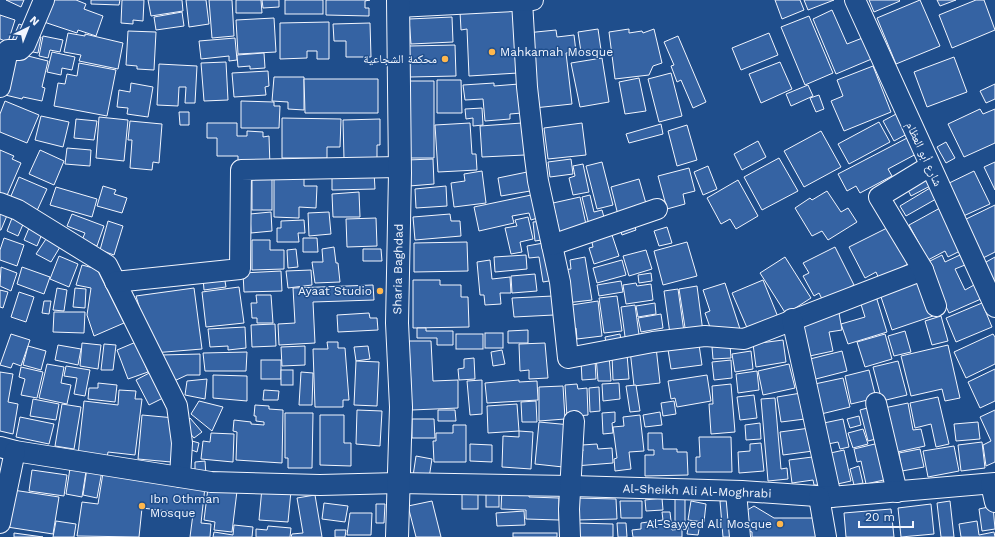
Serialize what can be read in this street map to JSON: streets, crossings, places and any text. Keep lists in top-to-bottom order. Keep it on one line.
{"streets":{"main road":["Sharia Baghdad"],"street":["شارع أبو العظام","Al-Sheikh Ali Al-Moghrabi"]},"crossings":[["Sharia Baghdad","Al-Sheikh Ali Al-Moghrabi"]],"places":["Mahkamah Mosque","محكمة الشجاعية","Ayaat Studio","Ibn Othman Mosque","Al-Sayyed Ali Mosque"],"scale_bar":"20 m","north":"top right"}
